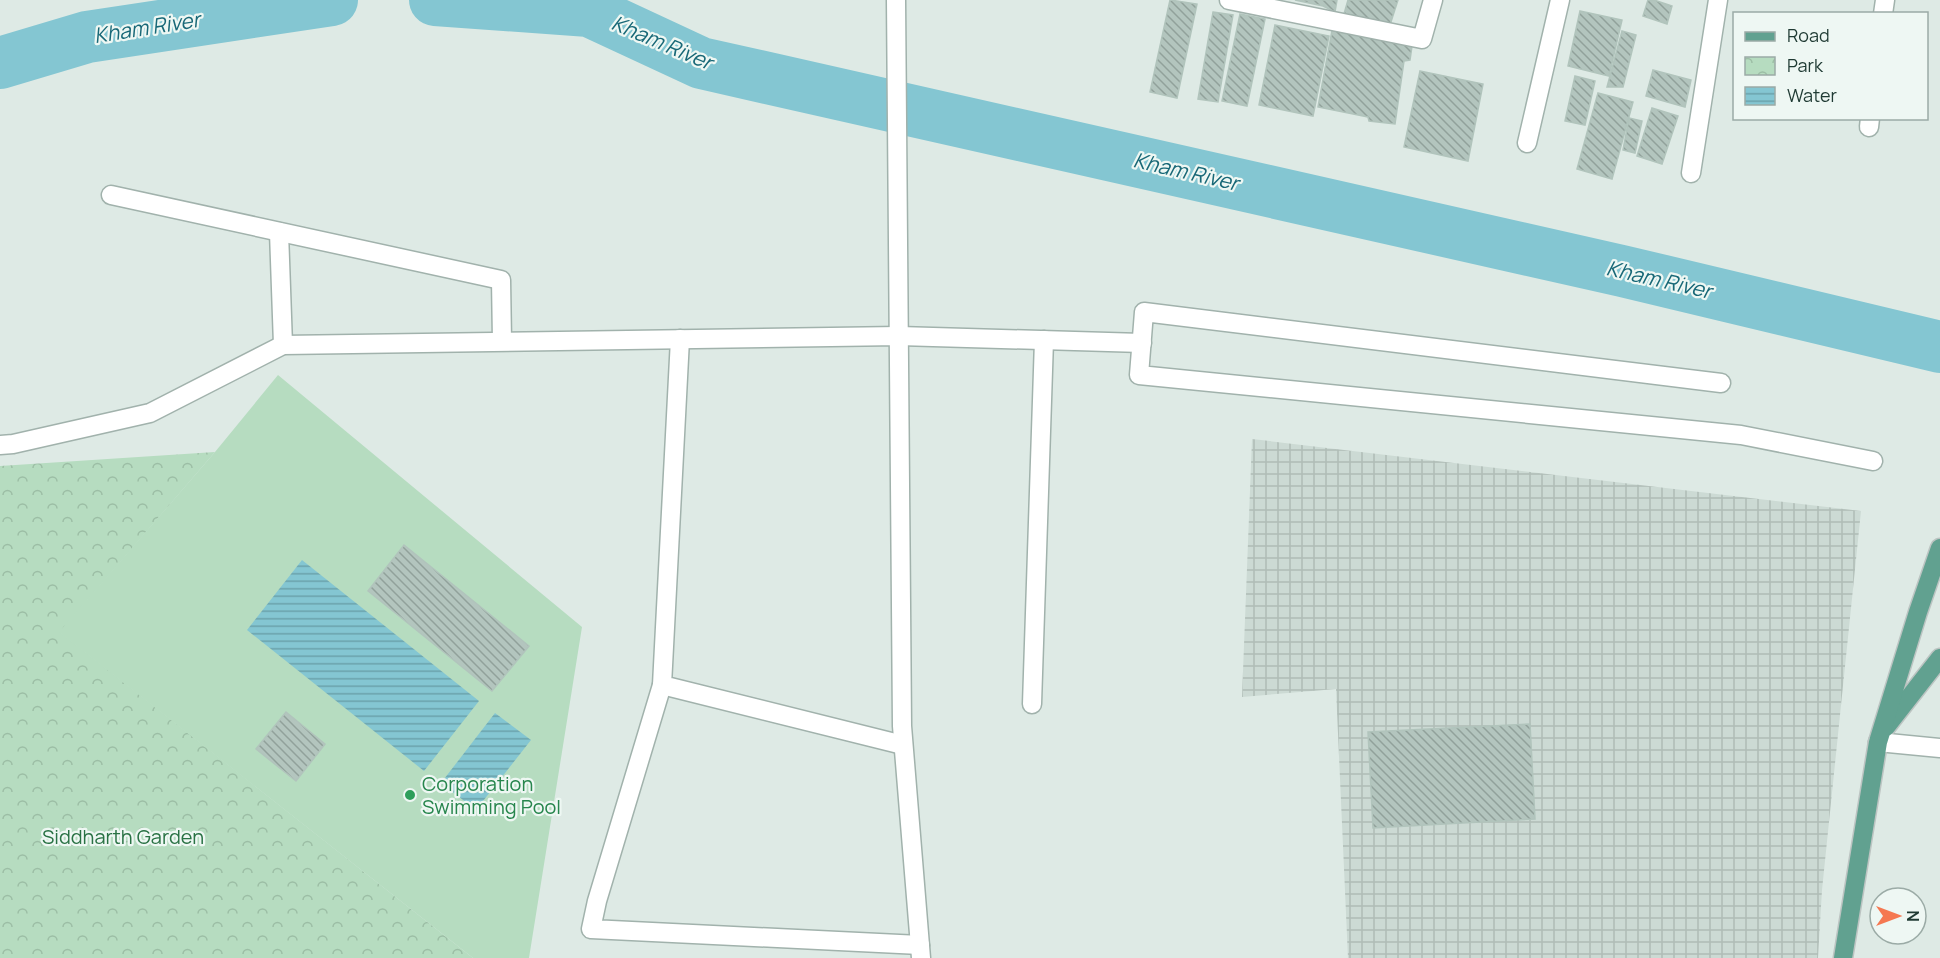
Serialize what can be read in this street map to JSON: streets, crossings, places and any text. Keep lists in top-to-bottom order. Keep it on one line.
{"water":["Kham River"],"parks":["Siddharth Garden"],"places":["Corporation Swimming Pool"],"legend":["Road","Park","Water"],"north":"right"}
